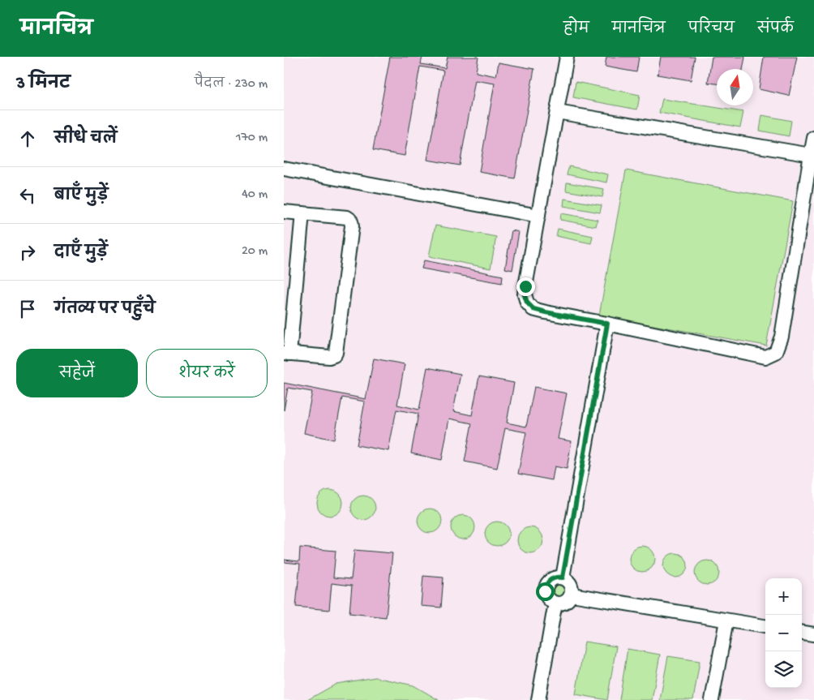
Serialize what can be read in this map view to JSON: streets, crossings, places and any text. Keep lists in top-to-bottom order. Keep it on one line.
{"north":"top","page":{"header":"मानचित्र","nav":["होम","मानचित्र","परिचय","संपर्क"],"heading":["3 मिनट","पैदल · 230 m"],"list":[["सीधे चलें","170 m"],["बाएँ मुड़ें","40 m"],["दाएँ मुड़ें","20 m"],"गंतव्य पर पहुँचे"],"buttons":["सहेजें","शेयर करें"],"map_buttons":["+","−"]}}
